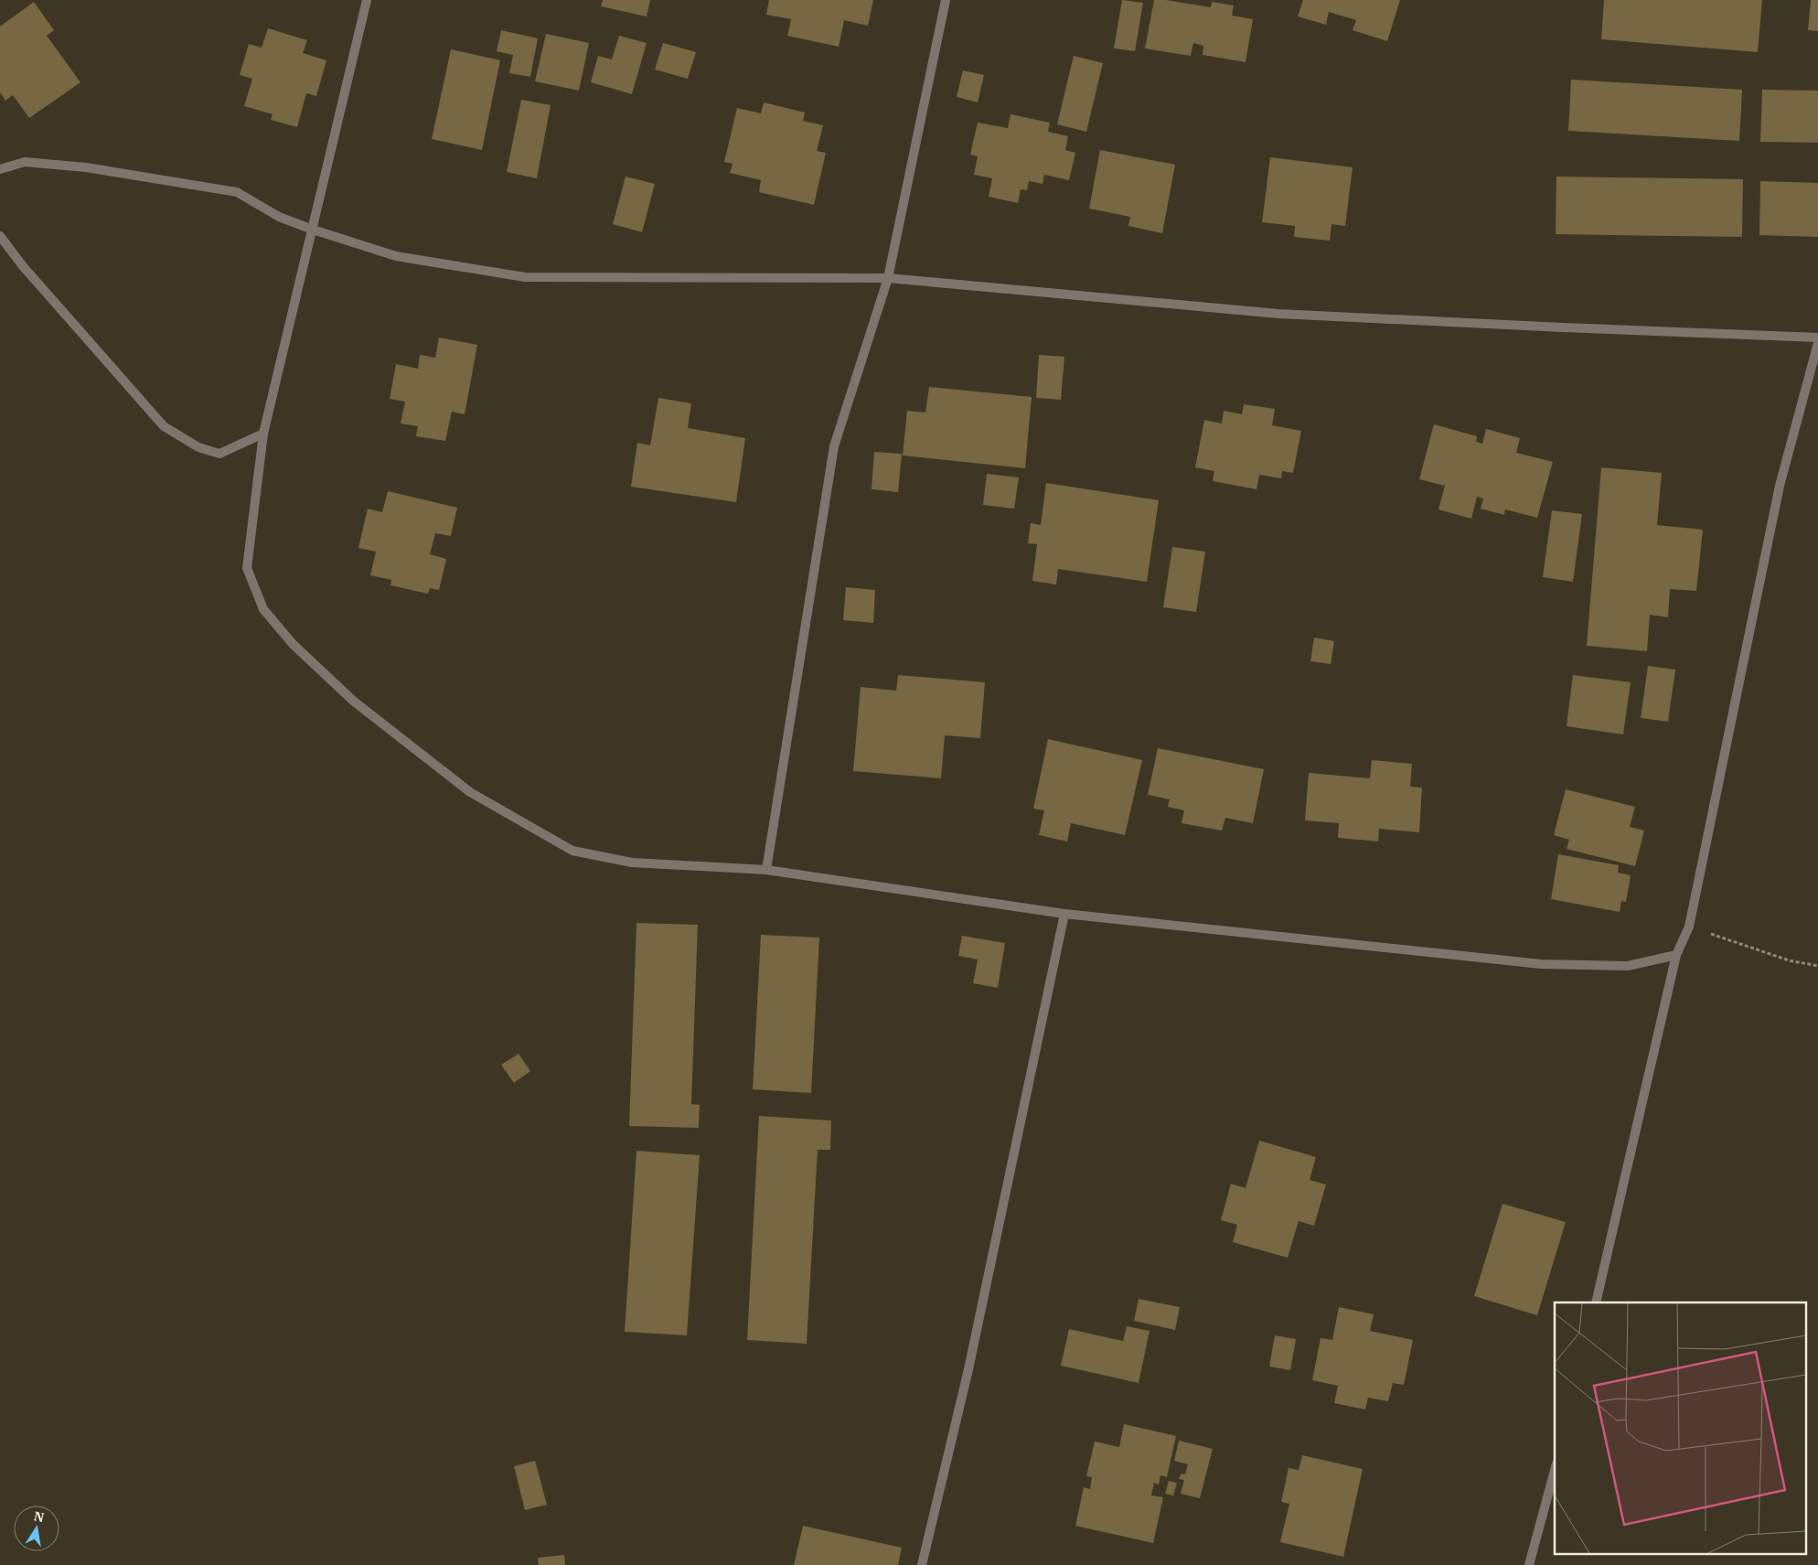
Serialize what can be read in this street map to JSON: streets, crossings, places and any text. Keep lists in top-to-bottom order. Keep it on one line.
{"north":"top"}
